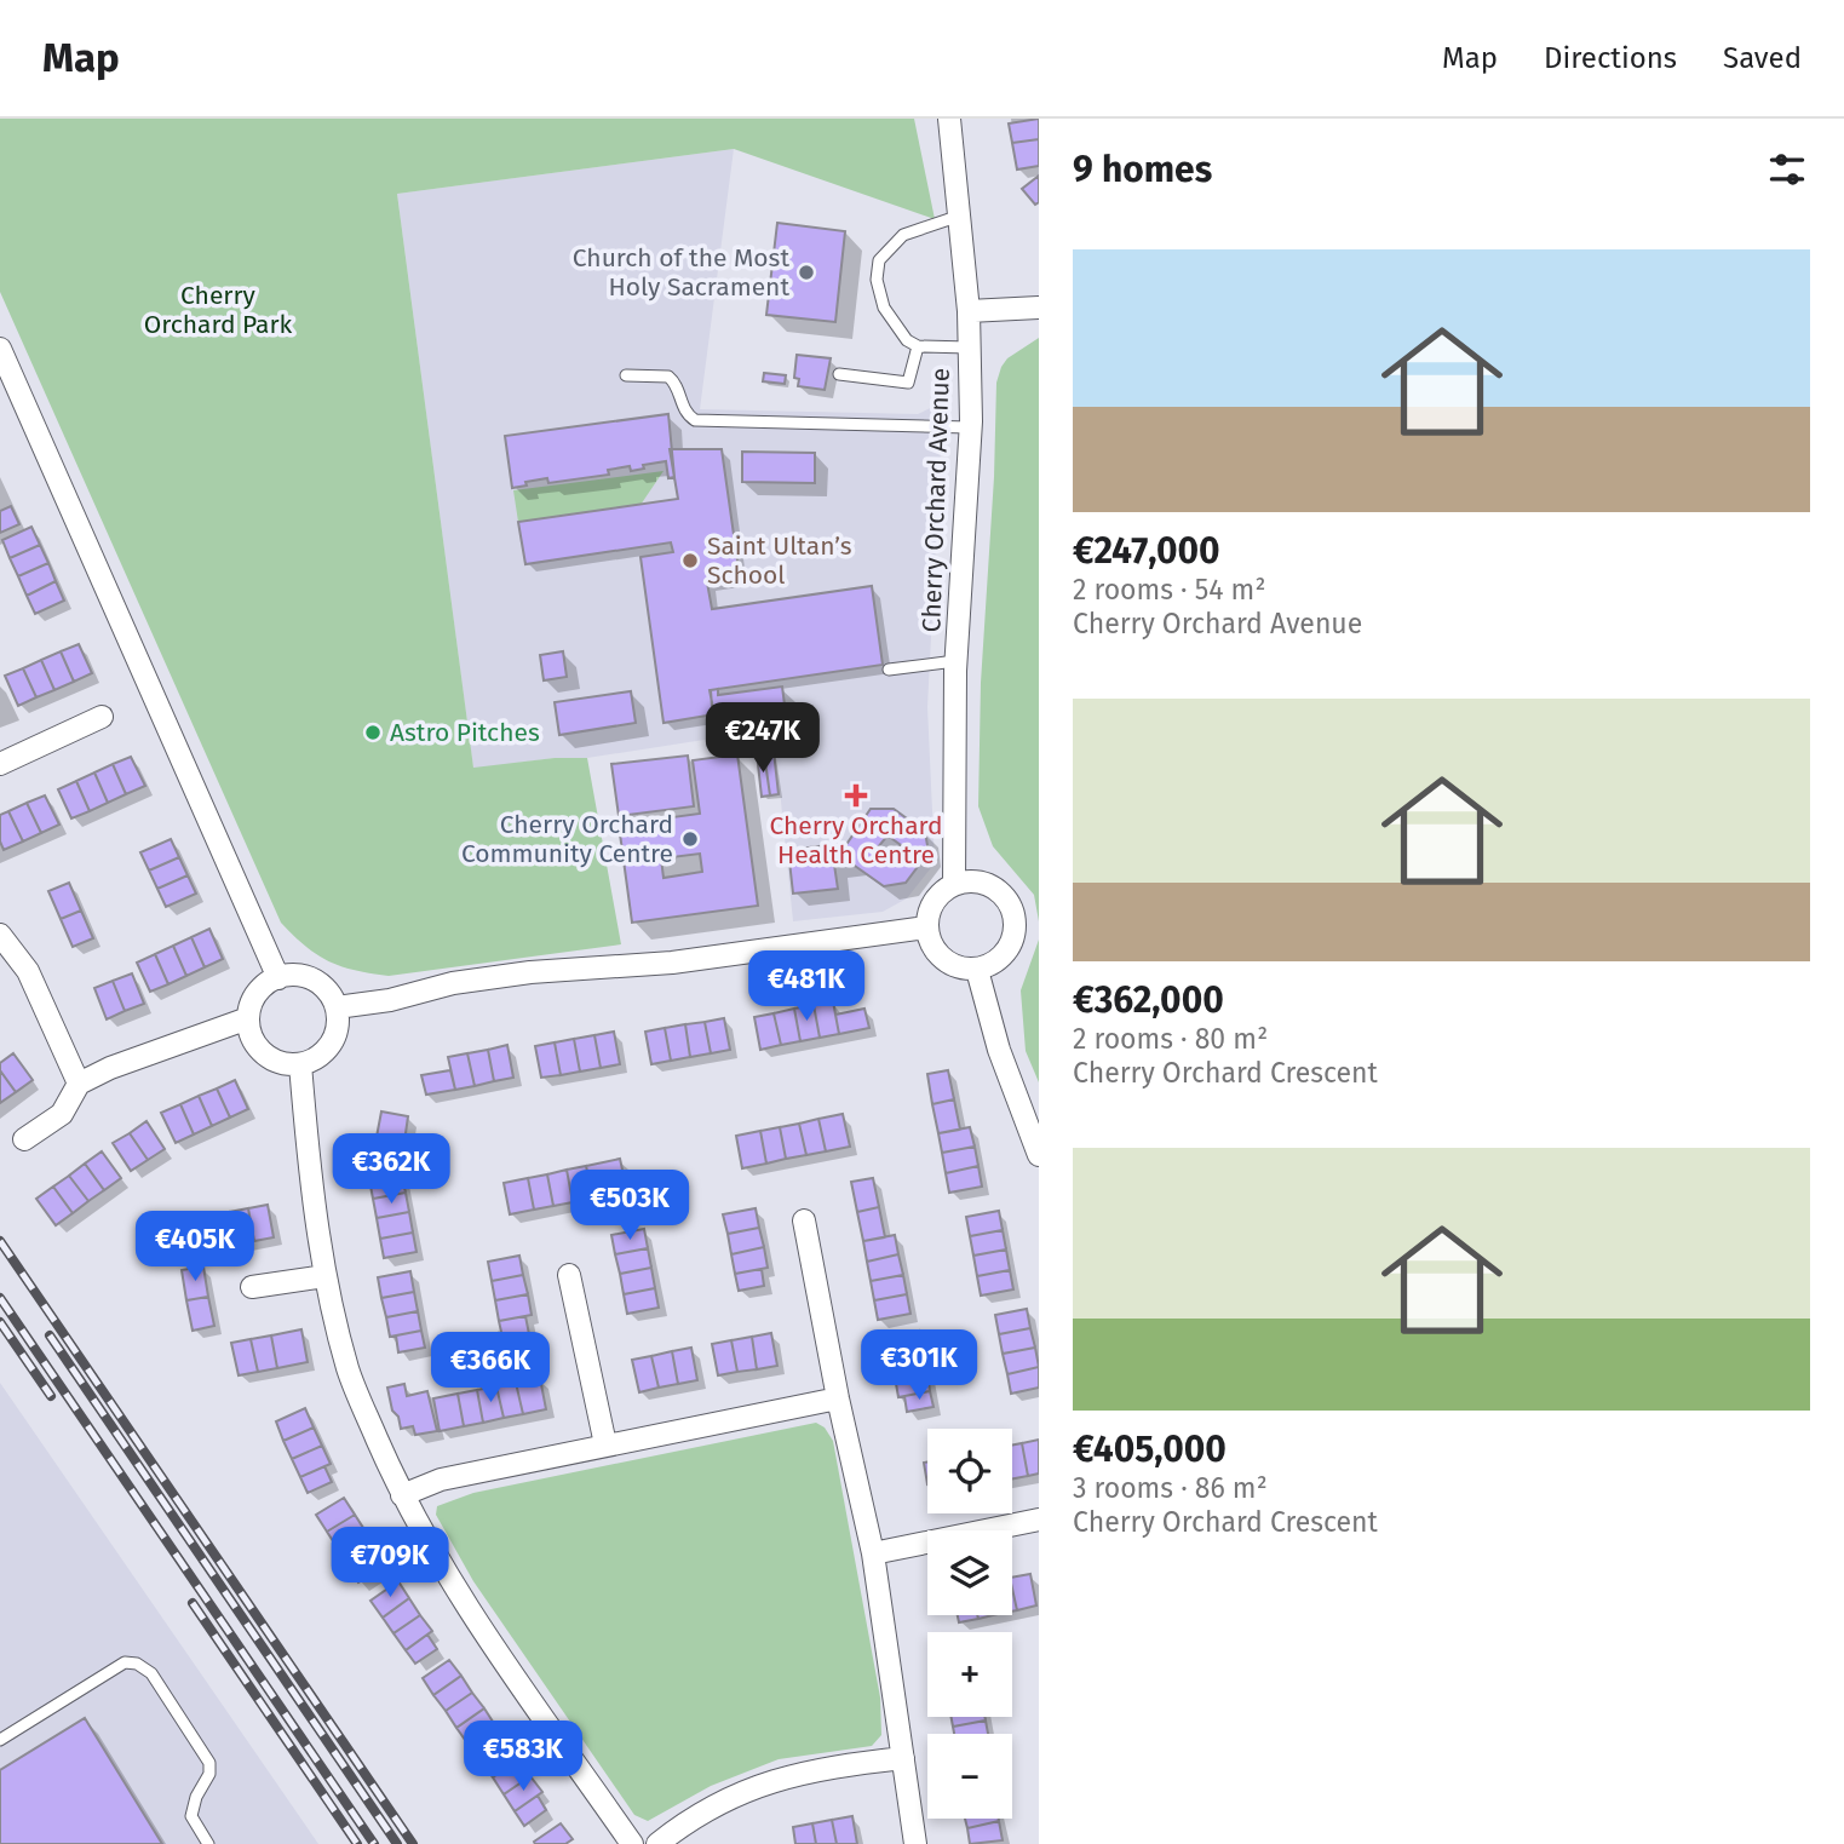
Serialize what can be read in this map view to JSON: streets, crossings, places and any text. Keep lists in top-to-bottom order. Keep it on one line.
{"streets":{"street":["Cherry Orchard Avenue"]},"parks":["Cherry Orchard Park"],"places":{"other":["Church of the Most Holy Sacrament","Saint Ultan’s School","Astro Pitches","Cherry Orchard Community Centre"],"health":["Cherry Orchard Health Centre"]},"page":{"header":"Map","nav":["Map","Directions","Saved"],"heading":"9 homes","list":[{"name":"€247,000","note":"2 rooms · 54 m² · Cherry Orchard Avenue"},{"name":"€362,000","note":"2 rooms · 80 m² · Cherry Orchard Crescent"},{"name":"€405,000","note":"3 rooms · 86 m² · Cherry Orchard Crescent"}],"price":["€247K","€481K","€362K","€503K","€405K","€301K","€366K","€709K","€583K"],"map_buttons":["+","−"]}}
